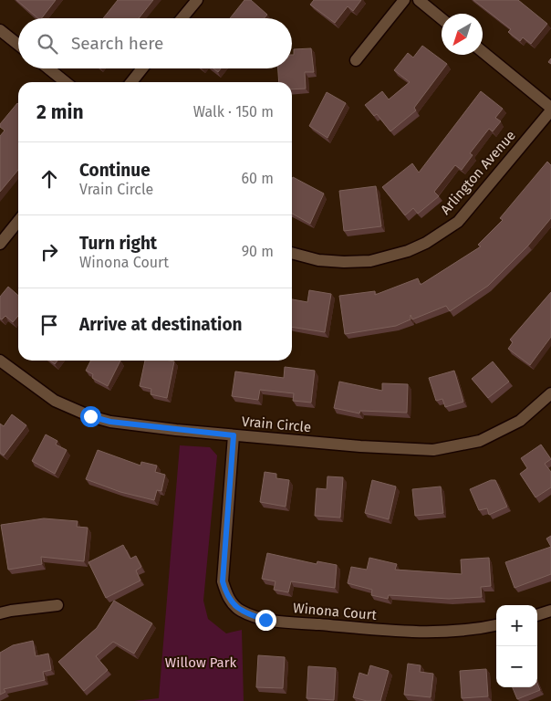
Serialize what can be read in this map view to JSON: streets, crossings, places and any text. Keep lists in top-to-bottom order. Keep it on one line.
{"streets":{"street":["Arlington Avenue","Vrain Circle","Winona Court"]},"parks":["Willow Park"],"north":"bottom left","page":{"search":"Search here","heading":["2 min","Walk · 150 m"],"list":[["Continue","Vrain Circle","60 m"],["Turn right","Winona Court","90 m"],"Arrive at destination"],"map_buttons":["+","−"]}}
